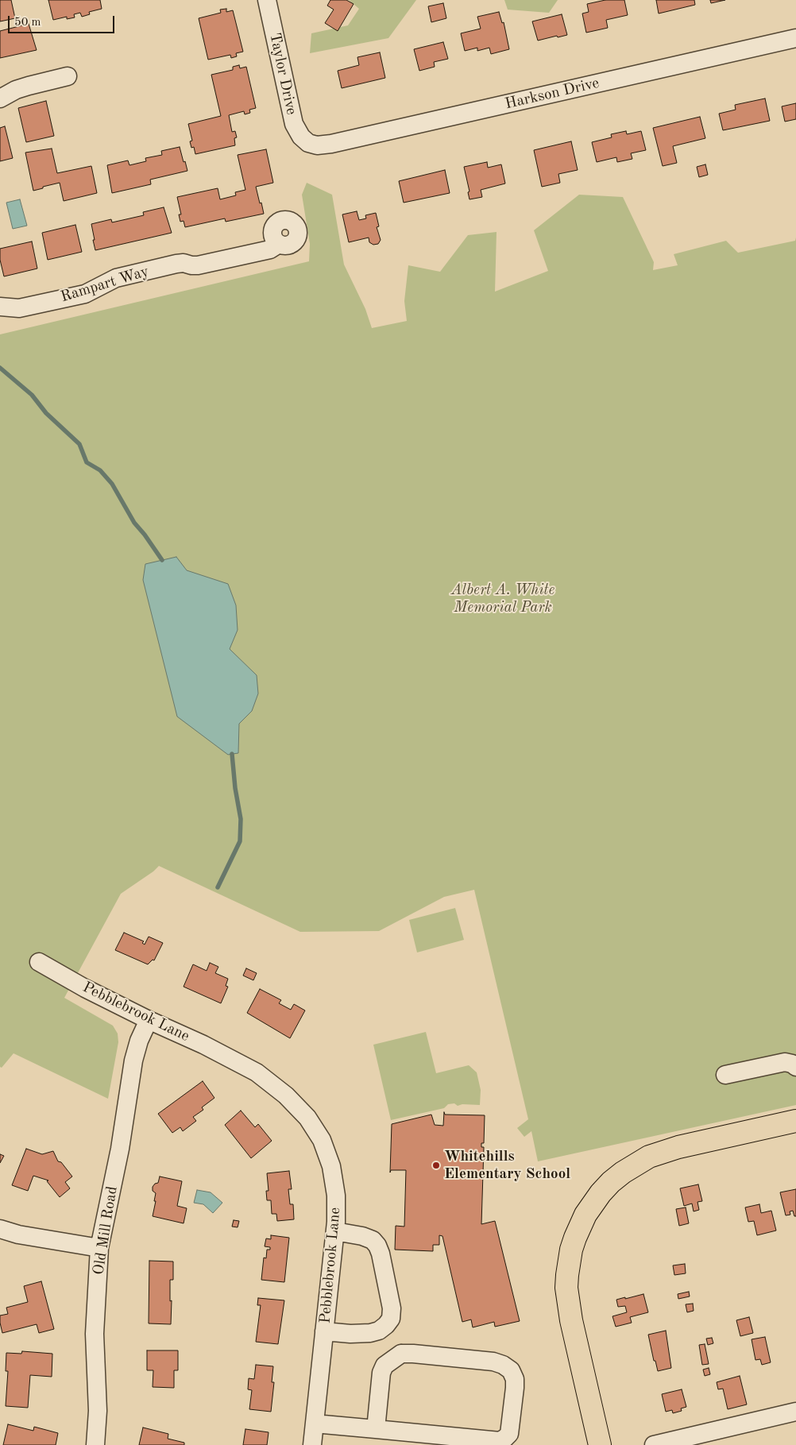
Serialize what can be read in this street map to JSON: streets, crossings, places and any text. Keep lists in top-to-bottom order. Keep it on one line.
{"streets":{"street":["Taylor Drive","Harkson Drive","Rampart Way","Pebblebrook Lane","Old Mill Road"]},"crossings":[["Taylor Drive","Harkson Drive"],["Pebblebrook Lane","Old Mill Road"]],"parks":["Albert A. White Memorial Park"],"places":["Whitehills Elementary School"],"scale_bar":"50 m"}
